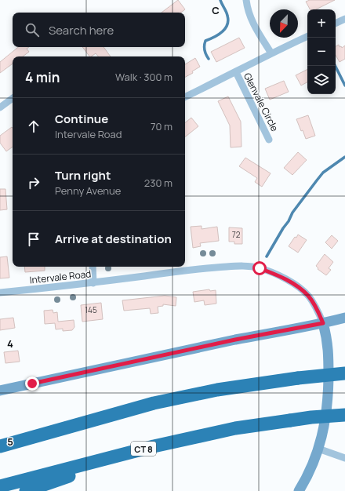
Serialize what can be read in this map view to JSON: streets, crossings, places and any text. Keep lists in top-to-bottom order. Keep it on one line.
{"streets":{"highway":["CT 8"],"street":["Glenvale Circle","Intervale Road"]},"house_numbers":["72","145"],"north":"bottom left","page":{"map_buttons":["+","−"],"search":"Search here","heading":["4 min","Walk · 300 m"],"list":[["Continue","Intervale Road","70 m"],["Turn right","Penny Avenue","230 m"],"Arrive at destination"]},"grid":{"columns":["C"],"rows":["4","5"]}}
